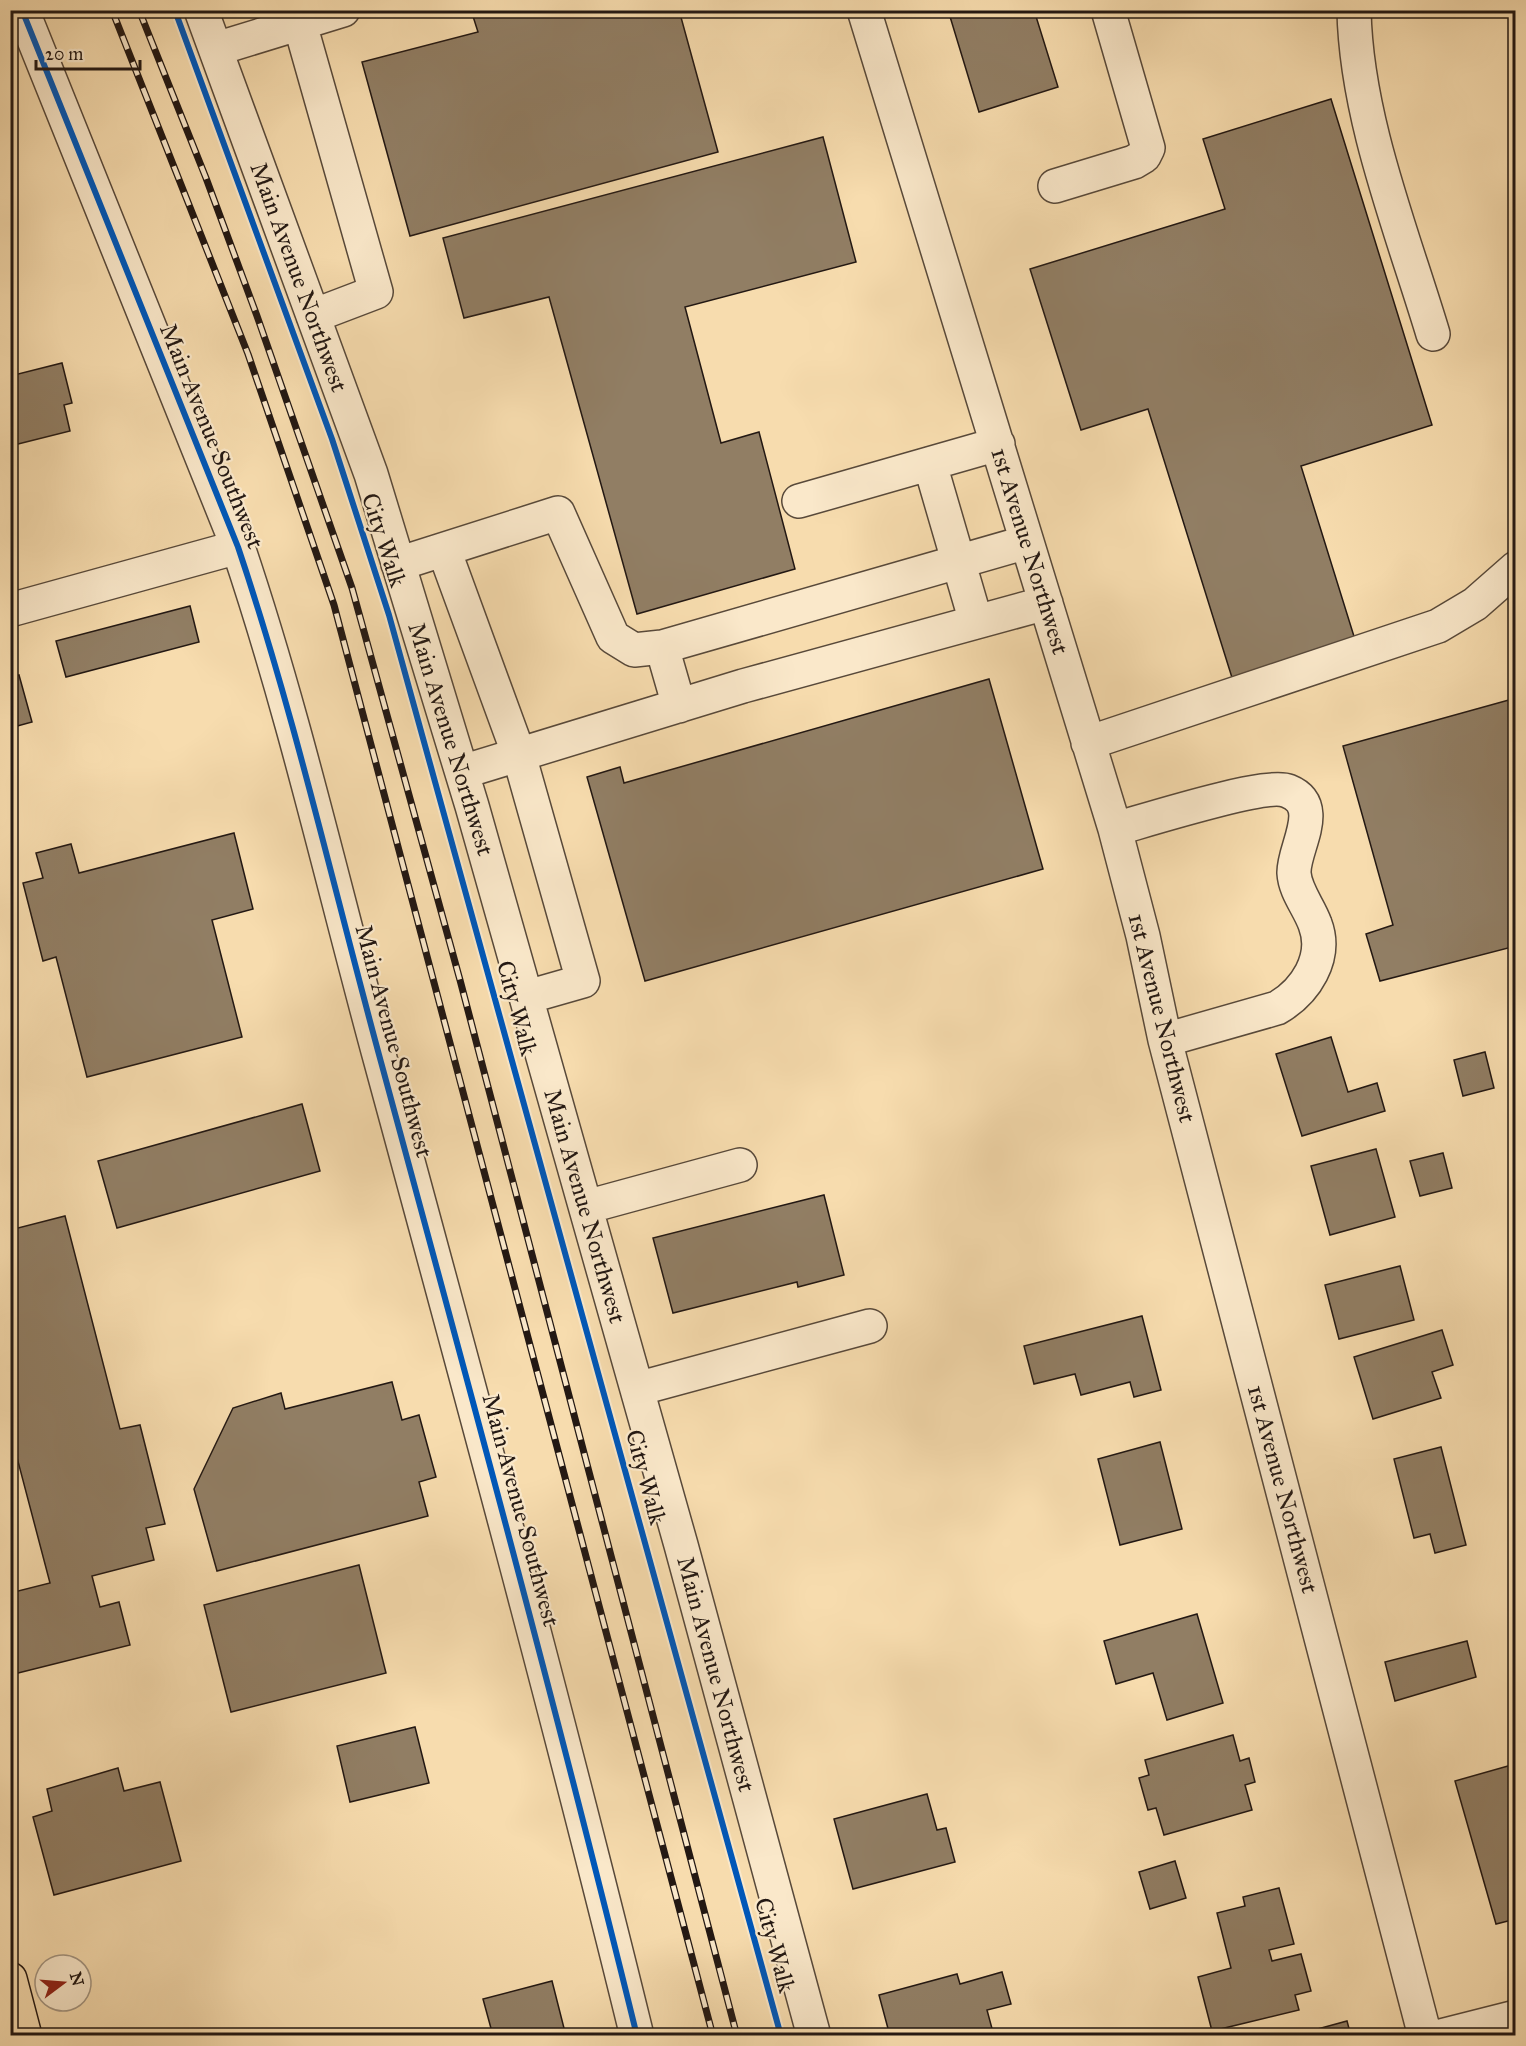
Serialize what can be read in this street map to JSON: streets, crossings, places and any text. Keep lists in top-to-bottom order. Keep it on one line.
{"streets":{"street":["Main Avenue Northwest","Main Avenue Southwest","1st Avenue Northwest"],"cycle path":["City Walk"]},"scale_bar":"20 m","north":"right"}
